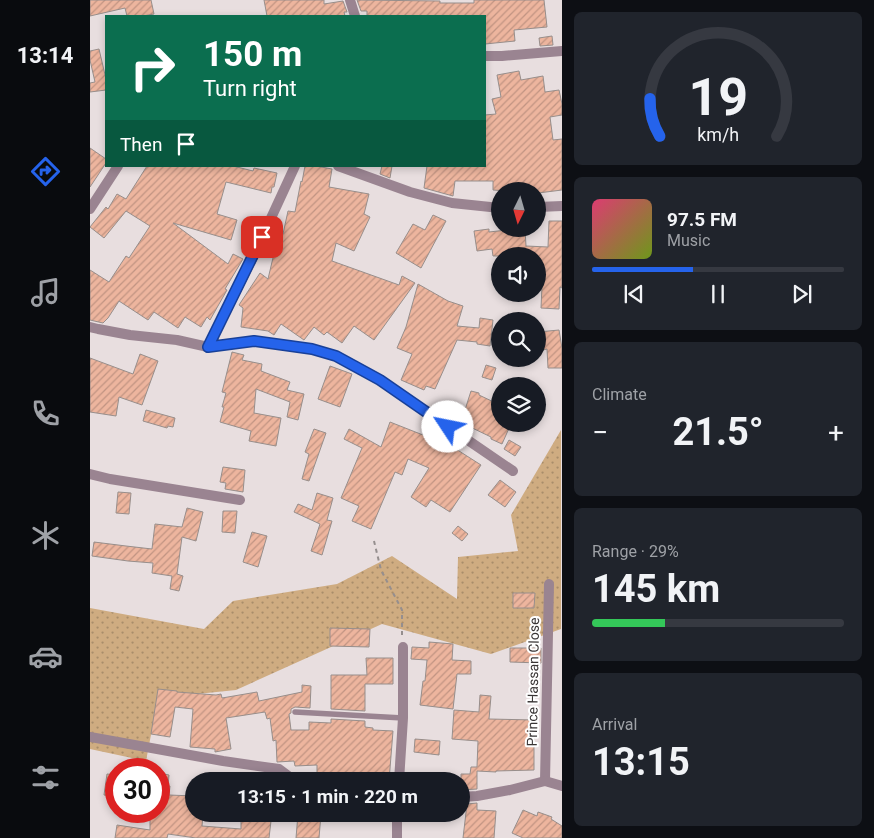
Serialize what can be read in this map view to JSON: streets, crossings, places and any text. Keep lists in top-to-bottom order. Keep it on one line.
{"streets":{"street":["Prince Hassan Close"]},"north":"bottom","page":{"tabs":"13:14","turn":["150 m","Turn right"],"then":"Then","song":["97.5 FM","Music"],"tile":["Climate",["Range · 29%","145 km"],["Arrival","13:15"]],"heat":["−","21.5°","+"],"limit":"30","trip":"13:15 · 1 min · 220 m","gauge":["19","km/h"]}}
